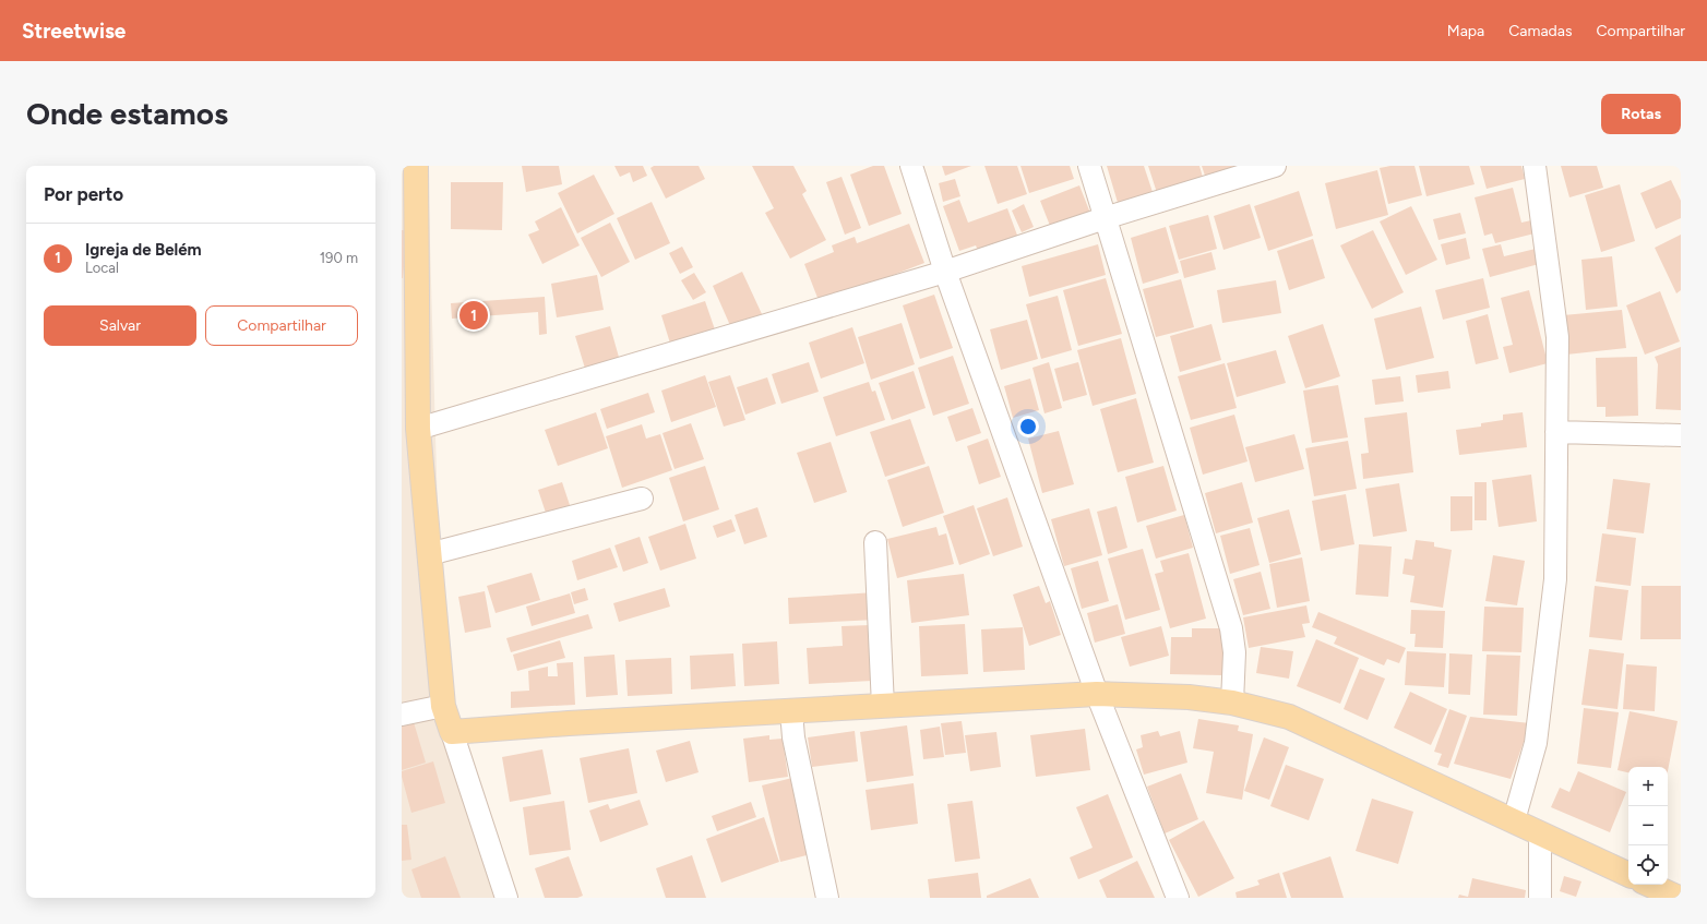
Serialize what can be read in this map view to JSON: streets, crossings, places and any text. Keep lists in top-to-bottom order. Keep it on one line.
{"page":{"header":"Streetwise","nav":["Mapa","Camadas","Compartilhar"],"buttons":["Rotas",["Salvar","Compartilhar"]],"title":"Onde estamos","heading":"Por perto","list":[{"mark":"1","name":"Igreja de Belém","note":"Local","value":"190 m"}],"pins":"1","map_buttons":["+","−"]}}
